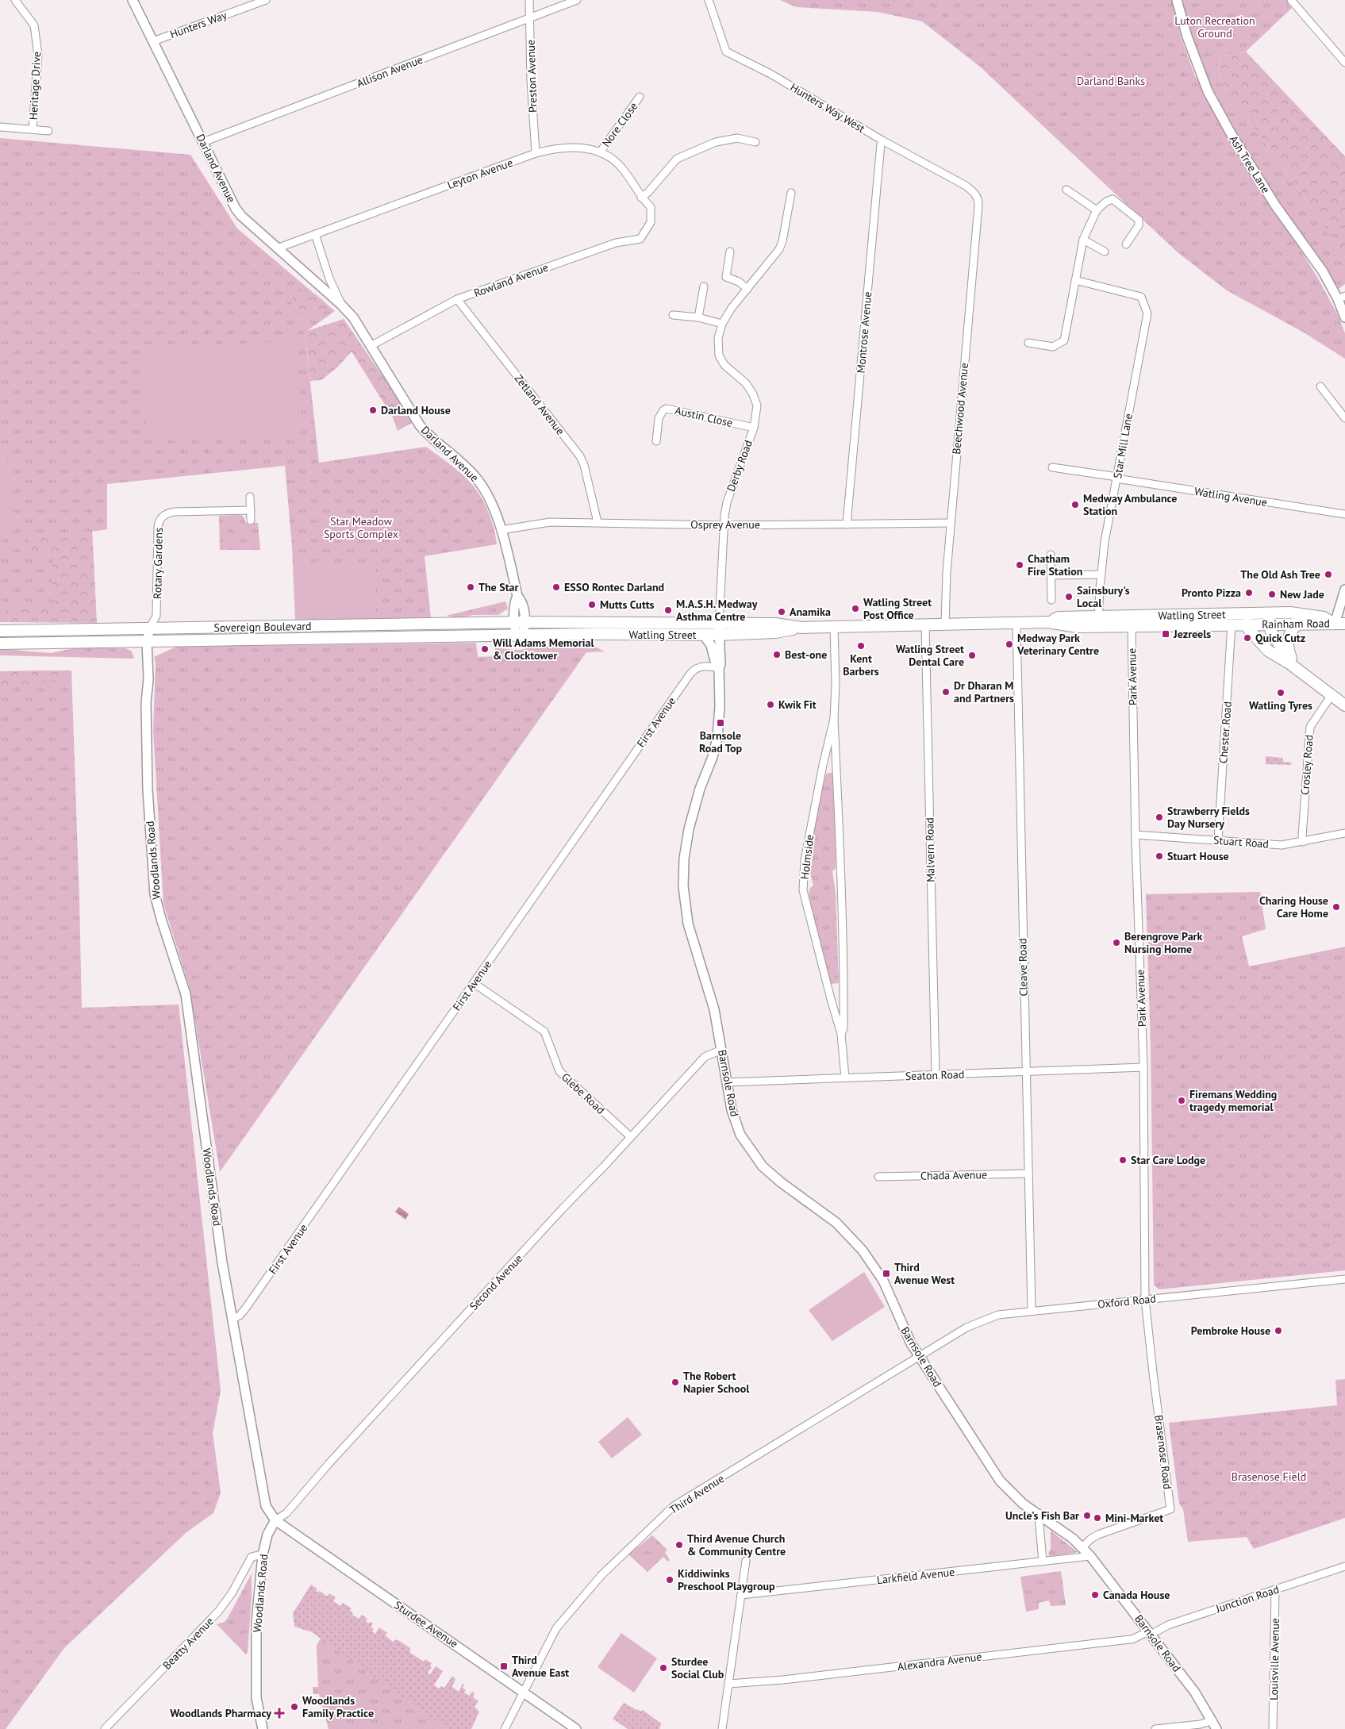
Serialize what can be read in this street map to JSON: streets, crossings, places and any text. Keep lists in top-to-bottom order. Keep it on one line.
{"streets":{"main road":["Watling Street","Rainham Road","Sovereign Boulevard"],"street":["Hunters Way","Allison Avenue","Preston Avenue","Heritage Drive","Hunters Way West","Nore Close","Ash Tree Lane","Darland Avenue","Leyton Avenue","Rowland Avenue","Montrose Avenue","Zetland Avenue","Beechwood Avenue","Austin Close","Star Mill Lane","Derby Road","Watling Avenue","Osprey Avenue","Rotary Gardens","Park Avenue","First Avenue","Chester Road","Crosley Road","Stuart Road","Malvern Road","Holmside","Woodlands Road","Cleave Road","Seaton Road","Barnsole Road","Glebe Road","Chada Avenue","Second Avenue","Oxford Road","Brasenose Road","Third Avenue","Larkfield Avenue","Junction Road","Sturdee Avenue","Beatty Avenue","Louisville Avenue","Alexandra Avenue"]},"crossings":[["Hunters Way","Darland Avenue"],["Allison Avenue","Preston Avenue"],["Allison Avenue","Darland Avenue"],["Preston Avenue","Leyton Avenue"],["Hunters Way West","Montrose Avenue"],["Hunters Way West","Beechwood Avenue"],["Nore Close","Leyton Avenue"],["Darland Avenue","Leyton Avenue"],["Darland Avenue","Rowland Avenue"],["Darland Avenue","Osprey Avenue"],["Darland Avenue","Watling Street"],["Darland Avenue","Sovereign Boulevard"],["Leyton Avenue","Rowland Avenue"],["Rowland Avenue","Zetland Avenue"],["Montrose Avenue","Osprey Avenue"],["Zetland Avenue","Osprey Avenue"],["Beechwood Avenue","Osprey Avenue"],["Beechwood Avenue","Watling Street"],["Austin Close","Derby Road"],["Star Mill Lane","Watling Avenue"],["Star Mill Lane","Watling Street"],["Derby Road","Osprey Avenue"],["Derby Road","Watling Street"],["Derby Road","Barnsole Road"],["Rotary Gardens","Sovereign Boulevard"],["Rotary Gardens","Woodlands Road"],["Watling Street","Rainham Road"],["Watling Street","Sovereign Boulevard"],["Watling Street","Park Avenue"],["Watling Street","Chester Road"],["Watling Street","Malvern Road"],["Watling Street","Holmside"],["Watling Street","Cleave Road"],["Watling Street","Barnsole Road"],["Sovereign Boulevard","Woodlands Road"],["Park Avenue","Stuart Road"],["Park Avenue","Seaton Road"],["Park Avenue","Oxford Road"],["Park Avenue","Brasenose Road"],["First Avenue","Woodlands Road"],["First Avenue","Barnsole Road"],["First Avenue","Glebe Road"],["Chester Road","Stuart Road"],["Crosley Road","Stuart Road"],["Malvern Road","Seaton Road"],["Holmside","Seaton Road"],["Woodlands Road","Second Avenue"],["Woodlands Road","Sturdee Avenue"],["Woodlands Road","Beatty Avenue"],["Cleave Road","Seaton Road"],["Cleave Road","Chada Avenue"],["Cleave Road","Oxford Road"],["Seaton Road","Barnsole Road"],["Barnsole Road","Second Avenue"],["Barnsole Road","Oxford Road"],["Barnsole Road","Brasenose Road"],["Barnsole Road","Third Avenue"],["Barnsole Road","Larkfield Avenue"],["Barnsole Road","Junction Road"],["Barnsole Road","Alexandra Avenue"],["Glebe Road","Second Avenue"],["Second Avenue","Sturdee Avenue"],["Oxford Road","Brasenose Road"],["Oxford Road","Third Avenue"],["Third Avenue","Sturdee Avenue"],["Junction Road","Louisville Avenue"],["Junction Road","Alexandra Avenue"]],"parks":["Luton Recreation Ground","Darland Banks","Star Meadow Sports Complex","Brasenose Field"],"places":{"other":["Darland House","Medway Ambulance Station","Chatham Fire Station","The Old Ash Tree","The Star","ESSO Rontec Darland","Pronto Pizza","New Jade","Sainsbury's Local","Mutts Cutts","Watling Street Post Office","M.A.S.H. Medway Asthma Centre","Anamika","Quick Cutz","Medway Park Veterinary Centre","Kent Barbers","Will Adams Memorial & Clocktower","Best-one","Watling Street Dental Care","Dr Dharan M and Partners","Watling Tyres","Kwik Fit","Strawberry Fields Day Nursery","Stuart House","Charing House Care Home","Berengrove Park Nursing Home","Firemans Wedding tragedy memorial","Star Care Lodge","Pembroke House","The Robert Napier School","Uncle's Fish Bar","Mini-Market","Third Avenue Church & Community Centre","Kiddiwinks Preschool Playgroup","Canada House","Sturdee Social Club","Woodlands Family Practice"],"transit":["Jezreels","Barnsole Road Top","Third Avenue West","Third Avenue East"],"health":["Woodlands Pharmacy"]}}
